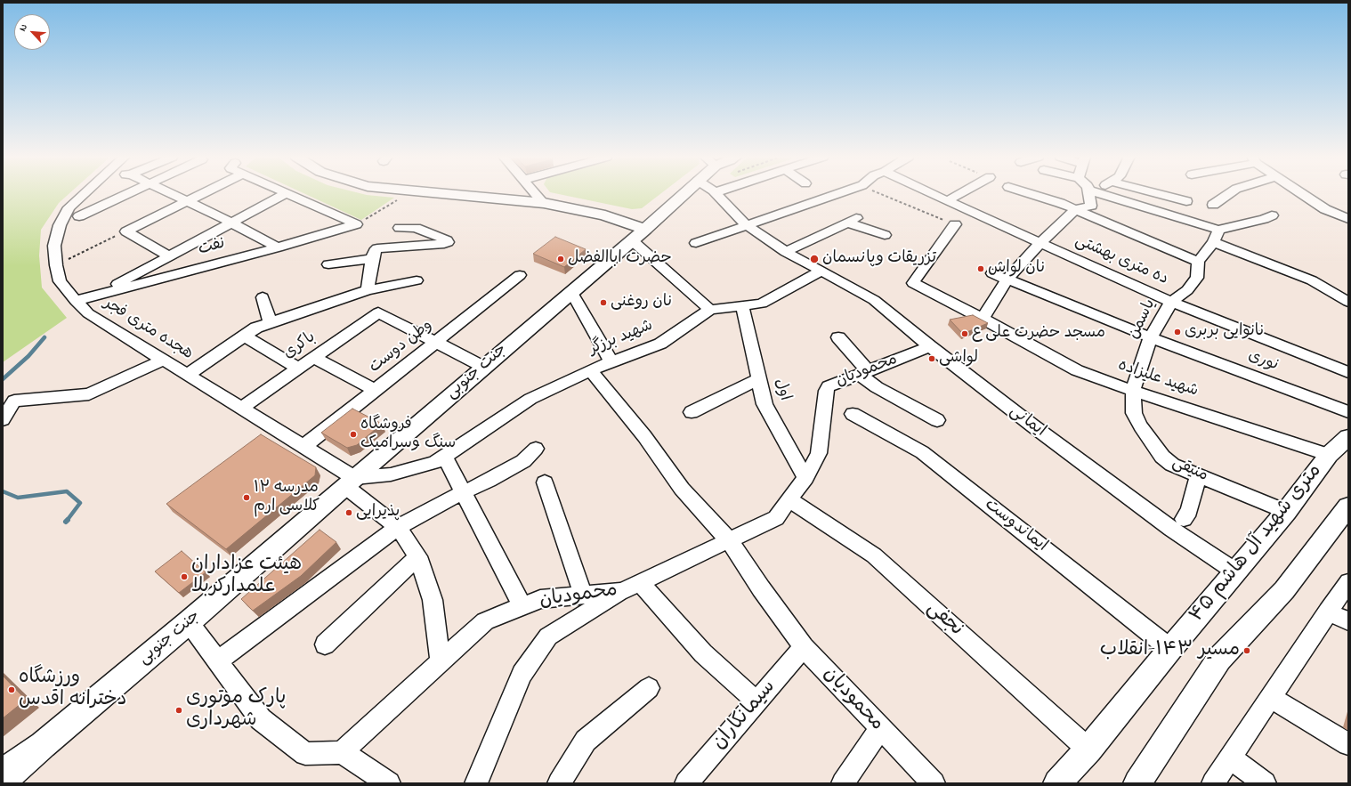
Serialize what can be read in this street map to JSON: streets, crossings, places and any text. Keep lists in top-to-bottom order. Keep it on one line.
{"streets":{"main road":["جنت جنوبی","۴۵ متری شهید آل هاشم"],"street":["نفت","ده متری بهشتی","یاسمن","هجده متری فجر","شهید برزگر","باکری","وطن دوست","نوری","محمودیان","شهید علیزاده","اول","ایمانی","منیقی","ایماندوست","نجفی","سیمانکاران"]},"crossings":[["نفت","هجده متری فجر"],["ده متری بهشتی","یاسمن"],["یاسمن","نوری"],["یاسمن","شهید علیزاده"],["یاسمن","منیقی"],["هجده متری فجر","شهید برزگر"],["هجده متری فجر","باکری"],["هجده متری فجر","وطن دوست"],["هجده متری فجر","محمودیان"],["هجده متری فجر","جنت جنوبی"],["شهید برزگر","محمودیان"],["شهید برزگر","جنت جنوبی"],["شهید برزگر","اول"],["شهید برزگر","ایمانی"],["باکری","وطن دوست"],["محمودیان","اول"],["محمودیان","ایمانی"],["محمودیان","نجفی"],["محمودیان","سیمانکاران"],["شهید علیزاده","منیقی"],["شهید علیزاده","۴۵ متری شهید آل هاشم"],["ایمانی","۴۵ متری شهید آل هاشم"],["منیقی","۴۵ متری شهید آل هاشم"],["ایماندوست","۴۵ متری شهید آل هاشم"],["۴۵ متری شهید آل هاشم","نجفی"]],"places":["حضرت اباالفضل","تزریقات وپانسمان","نان لواش","نان روغنی","نانوایی بربری","مسجد حضرت علی ع","لواشی","فروشگاه سنگ وسرامیک","مدرسه ۱۲ کلاسی ارم","پذیرایی","هیئت عزاداران علمدارکربلا","مسیر ۱۴۳-انقلاب","ورزشگاه دخترانه اقدس","پارک موتوری شهرداری"],"north":"top left"}
